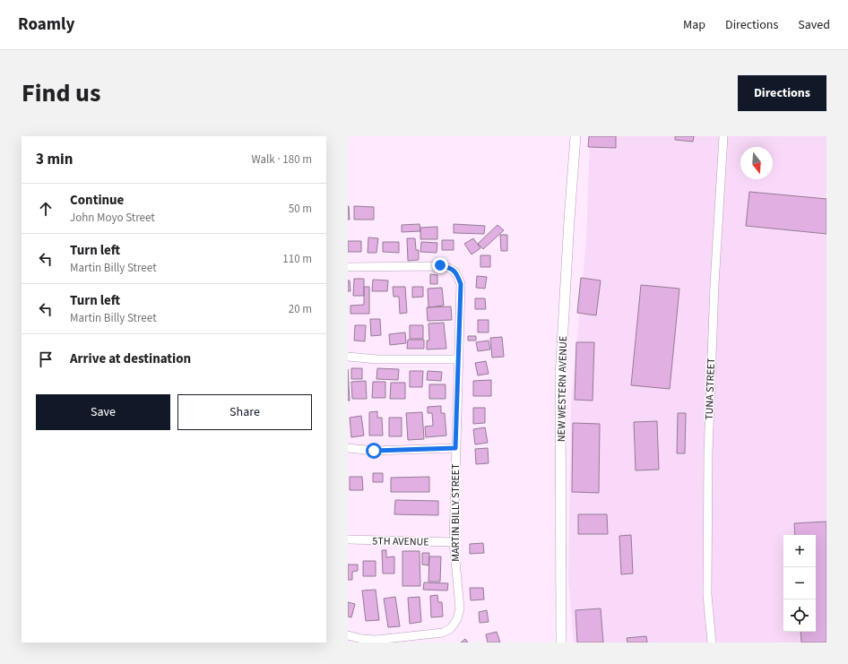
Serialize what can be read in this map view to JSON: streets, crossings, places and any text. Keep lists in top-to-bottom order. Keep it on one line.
{"streets":{"street":["NEW WESTERN AVENUE","TUNA STREET","MARTIN BILLY STREET","5TH AVENUE"]},"crossings":[["MARTIN BILLY STREET","5TH AVENUE"]],"north":"bottom","page":{"header":"Roamly","nav":["Map","Directions","Saved"],"title":"Find us","buttons":["Directions",["Save","Share"]],"heading":["3 min","Walk · 180 m"],"list":[["Continue","John Moyo Street","50 m"],["Turn left","Martin Billy Street","110 m"],["Turn left","Martin Billy Street","20 m"],"Arrive at destination"],"map_buttons":["+","−"]}}
